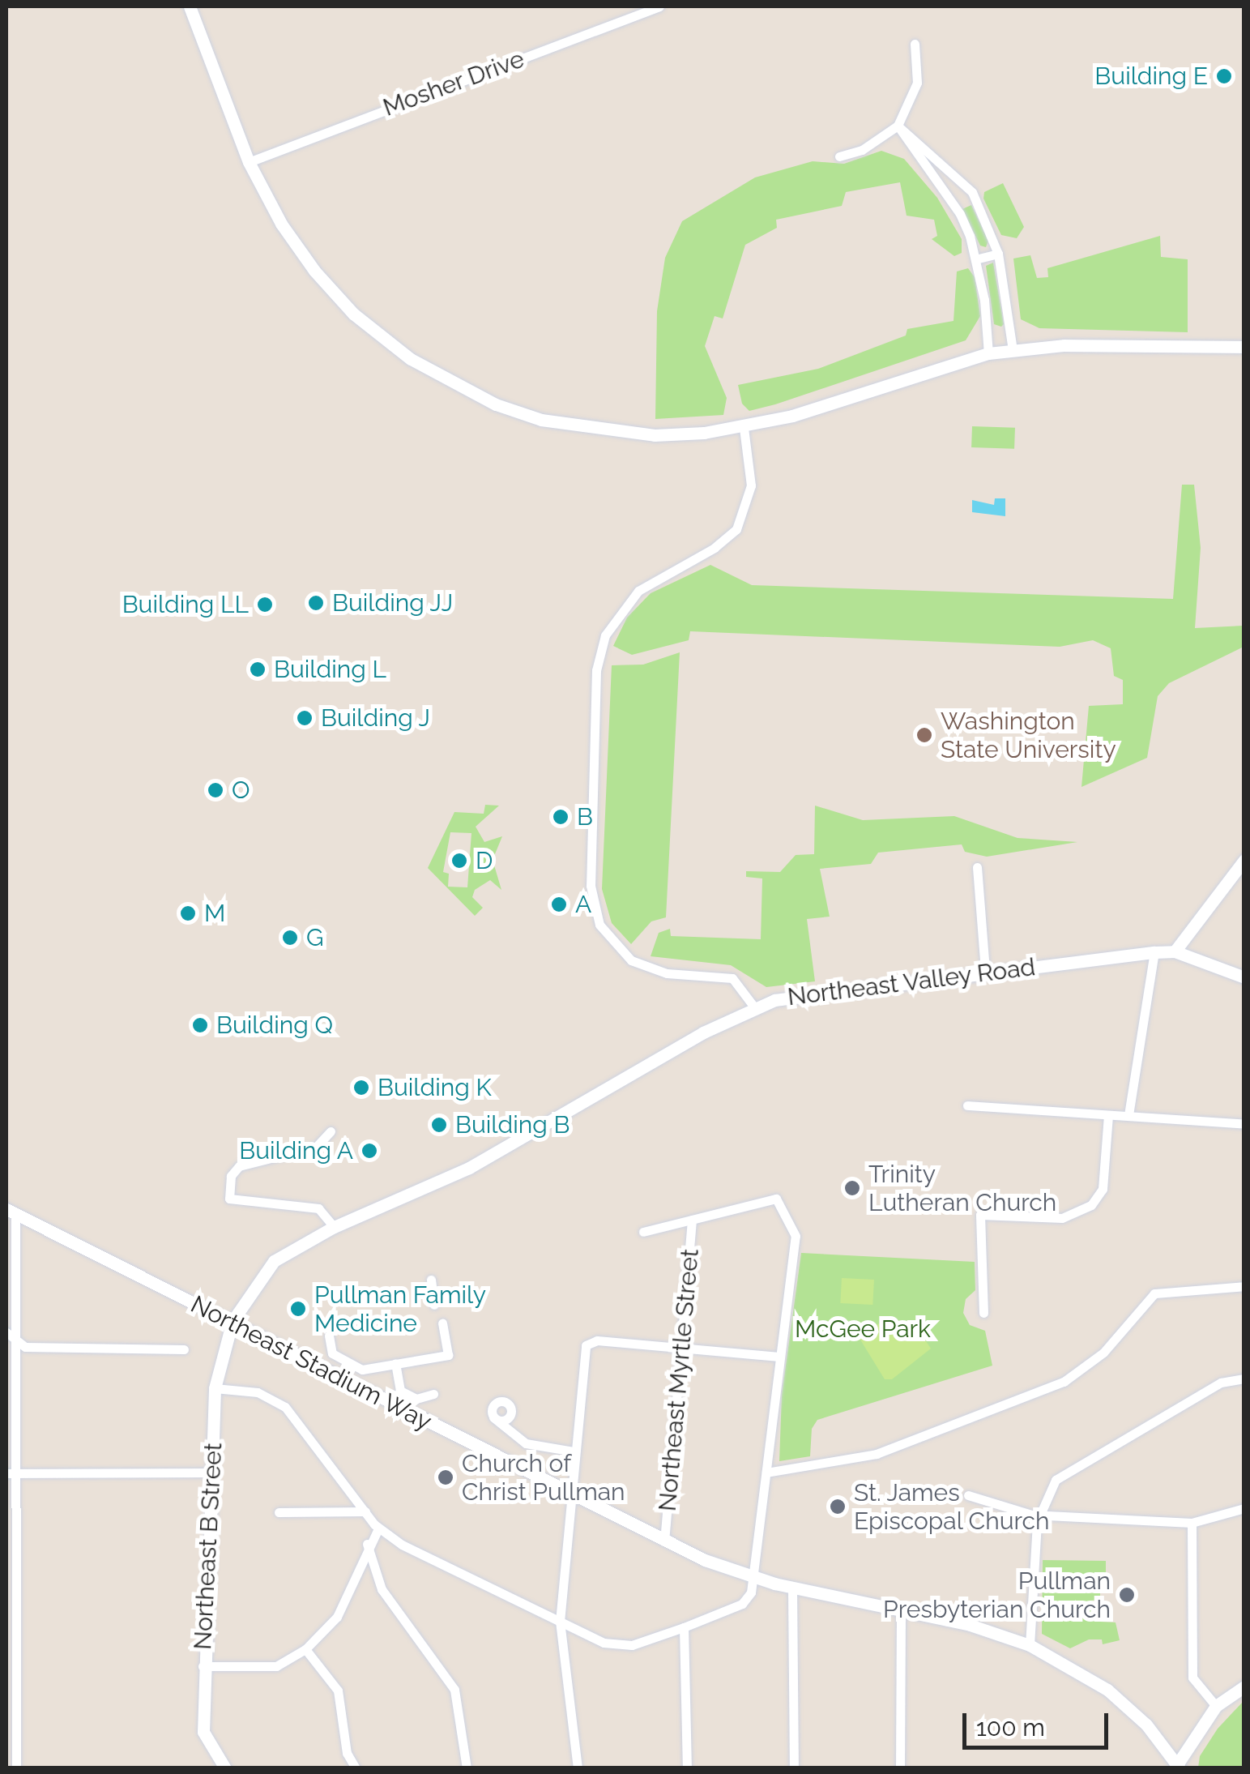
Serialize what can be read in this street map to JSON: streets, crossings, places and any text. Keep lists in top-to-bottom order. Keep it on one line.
{"streets":{"main road":["Northeast Valley Road","Northeast Stadium Way","Northeast B Street"],"street":["Mosher Drive","Northeast Myrtle Street"]},"crossings":[["Northeast Valley Road","Northeast Stadium Way"],["Northeast Valley Road","Northeast B Street"],["Northeast Stadium Way","Northeast Myrtle Street"],["Northeast Stadium Way","Northeast B Street"]],"parks":["McGee Park"],"places":["Building E","Building JJ","Building LL","Building L","Building J","Washington State University","O","B","D","A","M","G","Building Q","Building K","Building B","Building A","Trinity Lutheran Church","Pullman Family Medicine","Church of Christ Pullman","St. James Episcopal Church","Pullman Presbyterian Church"],"scale_bar":"100 m"}
